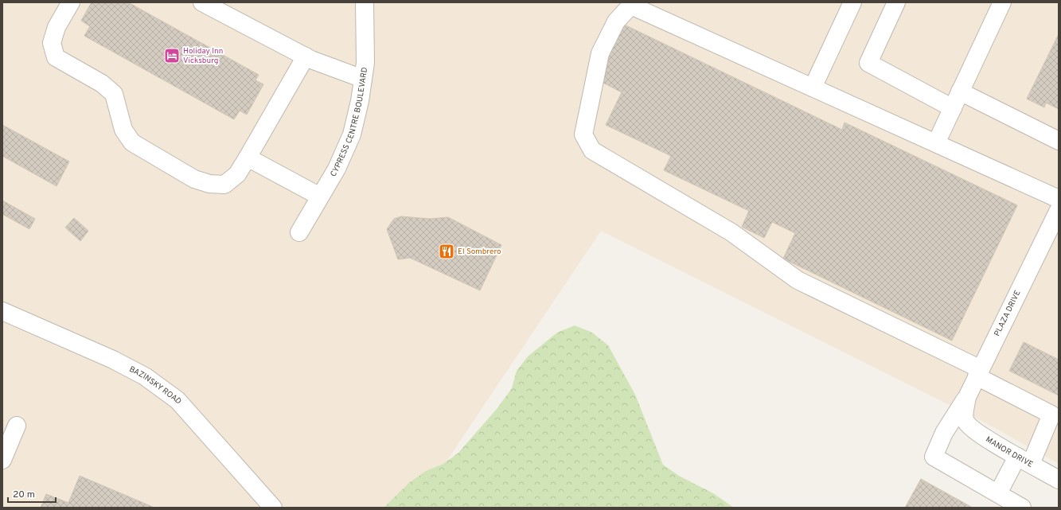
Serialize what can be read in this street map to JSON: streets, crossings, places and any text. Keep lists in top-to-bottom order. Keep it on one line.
{"streets":{"street":["CYPRESS CENTRE BOULEVARD","PLAZA DRIVE","BAZINSKY ROAD","MANOR DRIVE"]},"crossings":[["PLAZA DRIVE","MANOR DRIVE"]],"places":{"hotel":["Holiday Inn Vicksburg"],"restaurant":["El Sombrero"]},"scale_bar":"20 m"}
